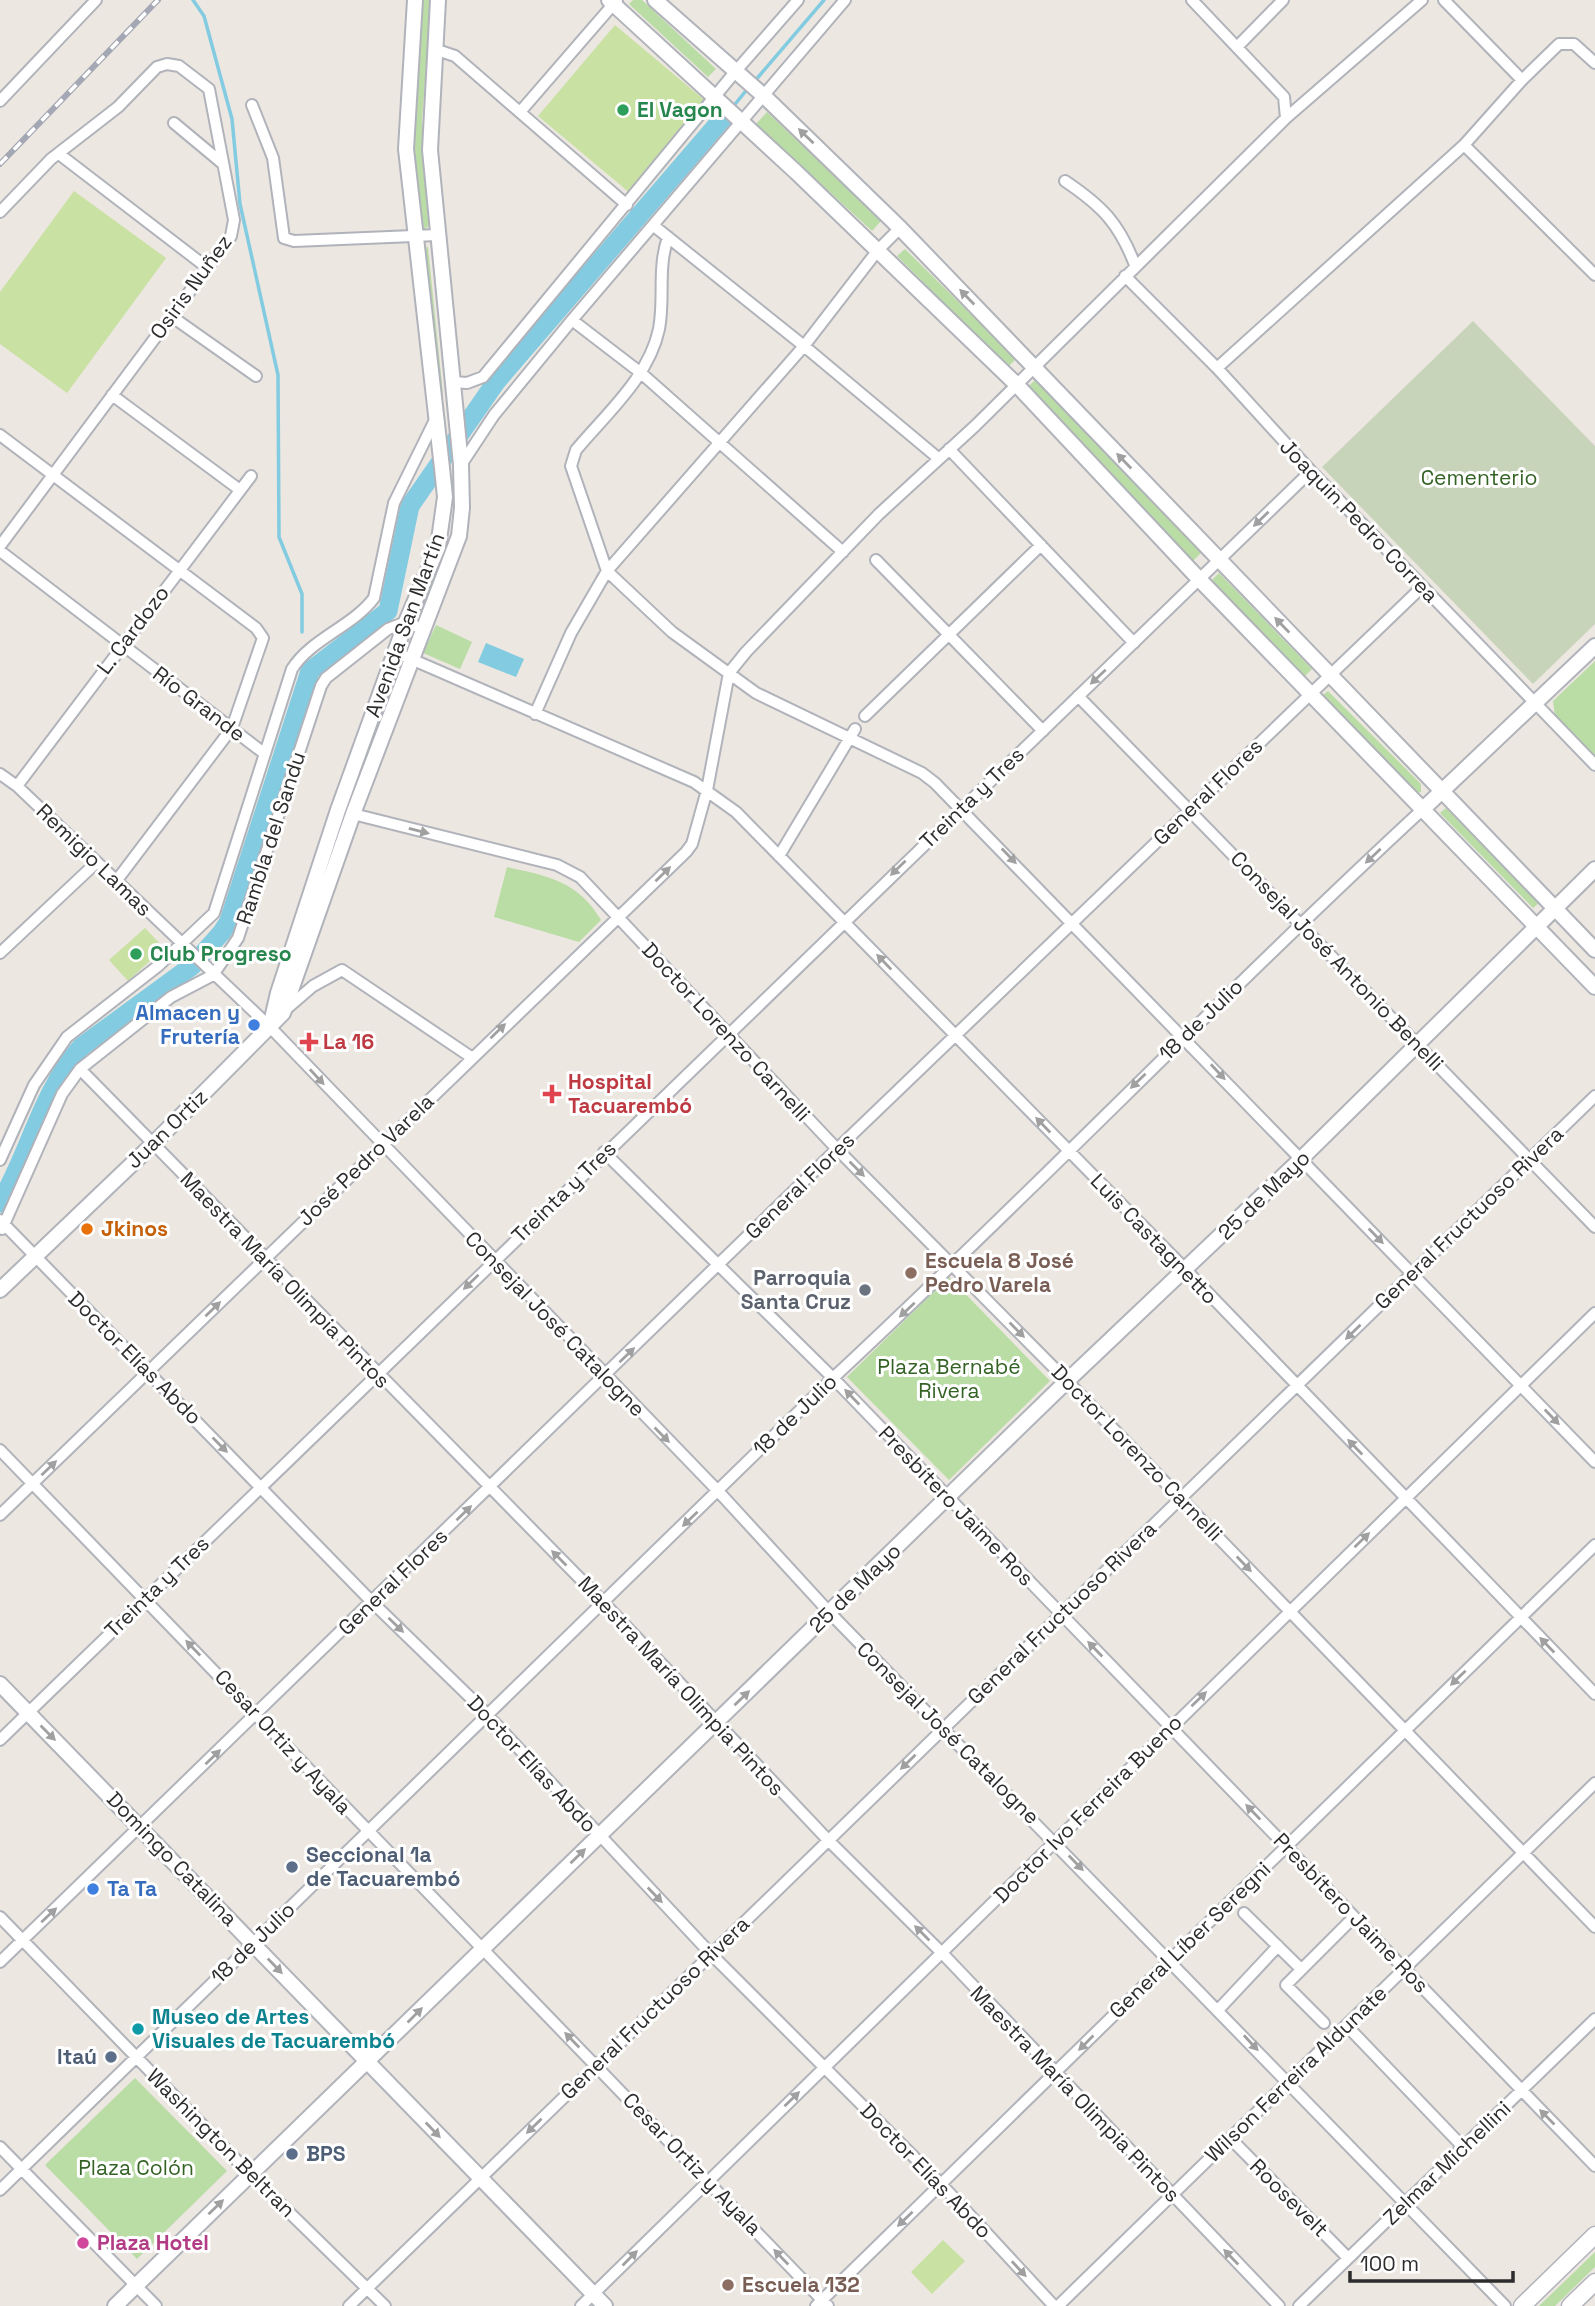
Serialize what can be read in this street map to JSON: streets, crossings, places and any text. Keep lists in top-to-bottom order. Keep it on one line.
{"streets":{"street":["Osiris Nuñez","Joaquin Pedro Correa","Avenida San Martín","L. Cardozo","Río Grande","General Flores","Treinta y Tres","Rambla del Sandu","Remigio Lamas","Consejal José Antonio Benelli","18 de Julio","Doctor Lorenzo Carnelli","Juan Ortiz","José Pedro Varela","25 de Mayo","General Fructuoso Rivera","Luis Castagnetto","Maestra María Olimpia Pintos","Consejal José Catalogne","Doctor Elías Abdo","Presbítero Jaime Ros","Cesar Ortiz y Ayala","Doctor Ivo Ferreira Bueno","Domingo Catalina","General Líber Seregni","Wilson Ferreira Aldunate","Washington Beltran","Zelmar Michellini","Roosevelt"]},"crossings":[["Joaquin Pedro Correa","General Flores"],["Joaquin Pedro Correa","Treinta y Tres"],["Joaquin Pedro Correa","18 de Julio"],["Avenida San Martín","Rambla del Sandu"],["Avenida San Martín","Doctor Lorenzo Carnelli"],["Avenida San Martín","Juan Ortiz"],["Avenida San Martín","Luis Castagnetto"],["Avenida San Martín","Consejal José Catalogne"],["L. Cardozo","Río Grande"],["L. Cardozo","Remigio Lamas"],["General Flores","Consejal José Antonio Benelli"],["General Flores","Doctor Lorenzo Carnelli"],["General Flores","Luis Castagnetto"],["General Flores","Maestra María Olimpia Pintos"],["General Flores","Consejal José Catalogne"],["General Flores","Doctor Elías Abdo"],["General Flores","Presbítero Jaime Ros"],["General Flores","Cesar Ortiz y Ayala"],["General Flores","Domingo Catalina"],["General Flores","Washington Beltran"],["Treinta y Tres","Consejal José Antonio Benelli"],["Treinta y Tres","Doctor Lorenzo Carnelli"],["Treinta y Tres","Luis Castagnetto"],["Treinta y Tres","Maestra María Olimpia Pintos"],["Treinta y Tres","Consejal José Catalogne"],["Treinta y Tres","Doctor Elías Abdo"],["Treinta y Tres","Presbítero Jaime Ros"],["Treinta y Tres","Cesar Ortiz y Ayala"],["Treinta y Tres","Domingo Catalina"],["Rambla del Sandu","Consejal José Catalogne"],["Remigio Lamas","Consejal José Catalogne"],["Consejal José Antonio Benelli","18 de Julio"],["Consejal José Antonio Benelli","25 de Mayo"],["Consejal José Antonio Benelli","General Fructuoso Rivera"],["18 de Julio","Doctor Lorenzo Carnelli"],["18 de Julio","Luis Castagnetto"],["18 de Julio","Maestra María Olimpia Pintos"],["18 de Julio","Consejal José Catalogne"],["18 de Julio","Doctor Elías Abdo"],["18 de Julio","Presbítero Jaime Ros"],["18 de Julio","Cesar Ortiz y Ayala"],["18 de Julio","Domingo Catalina"],["18 de Julio","Washington Beltran"],["Doctor Lorenzo Carnelli","José Pedro Varela"],["Doctor Lorenzo Carnelli","25 de Mayo"],["Doctor Lorenzo Carnelli","General Fructuoso Rivera"],["Doctor Lorenzo Carnelli","Doctor Ivo Ferreira Bueno"],["Doctor Lorenzo Carnelli","General Líber Seregni"],["Doctor Lorenzo Carnelli","Wilson Ferreira Aldunate"],["Juan Ortiz","José Pedro Varela"],["Juan Ortiz","Maestra María Olimpia Pintos"],["Juan Ortiz","Consejal José Catalogne"],["Juan Ortiz","Doctor Elías Abdo"],["José Pedro Varela","Luis Castagnetto"],["José Pedro Varela","Maestra María Olimpia Pintos"],["José Pedro Varela","Consejal José Catalogne"],["José Pedro Varela","Doctor Elías Abdo"],["José Pedro Varela","Cesar Ortiz y Ayala"],["25 de Mayo","Luis Castagnetto"],["25 de Mayo","Maestra María Olimpia Pintos"],["25 de Mayo","Consejal José Catalogne"],["25 de Mayo","Doctor Elías Abdo"],["25 de Mayo","Presbítero Jaime Ros"],["25 de Mayo","Cesar Ortiz y Ayala"],["25 de Mayo","Domingo Catalina"],["25 de Mayo","Washington Beltran"],["General Fructuoso Rivera","Luis Castagnetto"],["General Fructuoso Rivera","Maestra María Olimpia Pintos"],["General Fructuoso Rivera","Consejal José Catalogne"],["General Fructuoso Rivera","Doctor Elías Abdo"],["General Fructuoso Rivera","Presbítero Jaime Ros"],["General Fructuoso Rivera","Cesar Ortiz y Ayala"],["General Fructuoso Rivera","Domingo Catalina"],["General Fructuoso Rivera","Washington Beltran"],["Luis Castagnetto","Doctor Ivo Ferreira Bueno"],["Luis Castagnetto","General Líber Seregni"],["Maestra María Olimpia Pintos","Doctor Ivo Ferreira Bueno"],["Maestra María Olimpia Pintos","General Líber Seregni"],["Maestra María Olimpia Pintos","Wilson Ferreira Aldunate"],["Consejal José Catalogne","Doctor Ivo Ferreira Bueno"],["Consejal José Catalogne","General Líber Seregni"],["Consejal José Catalogne","Wilson Ferreira Aldunate"],["Consejal José Catalogne","Zelmar Michellini"],["Doctor Elías Abdo","Doctor Ivo Ferreira Bueno"],["Doctor Elías Abdo","General Líber Seregni"],["Doctor Elías Abdo","Wilson Ferreira Aldunate"],["Presbítero Jaime Ros","Doctor Ivo Ferreira Bueno"],["Presbítero Jaime Ros","General Líber Seregni"],["Presbítero Jaime Ros","Wilson Ferreira Aldunate"],["Presbítero Jaime Ros","Zelmar Michellini"],["Cesar Ortiz y Ayala","Doctor Ivo Ferreira Bueno"],["Cesar Ortiz y Ayala","General Líber Seregni"],["Doctor Ivo Ferreira Bueno","Domingo Catalina"],["Wilson Ferreira Aldunate","Roosevelt"],["Zelmar Michellini","Roosevelt"]],"one_way":["Doctor Lorenzo Carnelli","José Pedro Varela","Luis Castagnetto","Doctor Elías Abdo","Presbítero Jaime Ros","Cesar Ortiz y Ayala","Doctor Ivo Ferreira Bueno","Domingo Catalina","General Líber Seregni"],"parks":["Cementerio","Plaza Bernabé Rivera","Plaza Colón"],"places":{"other":["El Vagon","Club Progreso","Almacen y Frutería","Jkinos","Escuela 8 José Pedro Varela","Parroquia Santa Cruz","Seccional 1a de Tacuarembó","Ta Ta","Museo de Artes Visuales de Tacuarembó","Itaú","BPS","Plaza Hotel","Escuela 132"],"health":["La 16","Hospital Tacuarembó"]},"scale_bar":"100 m"}
